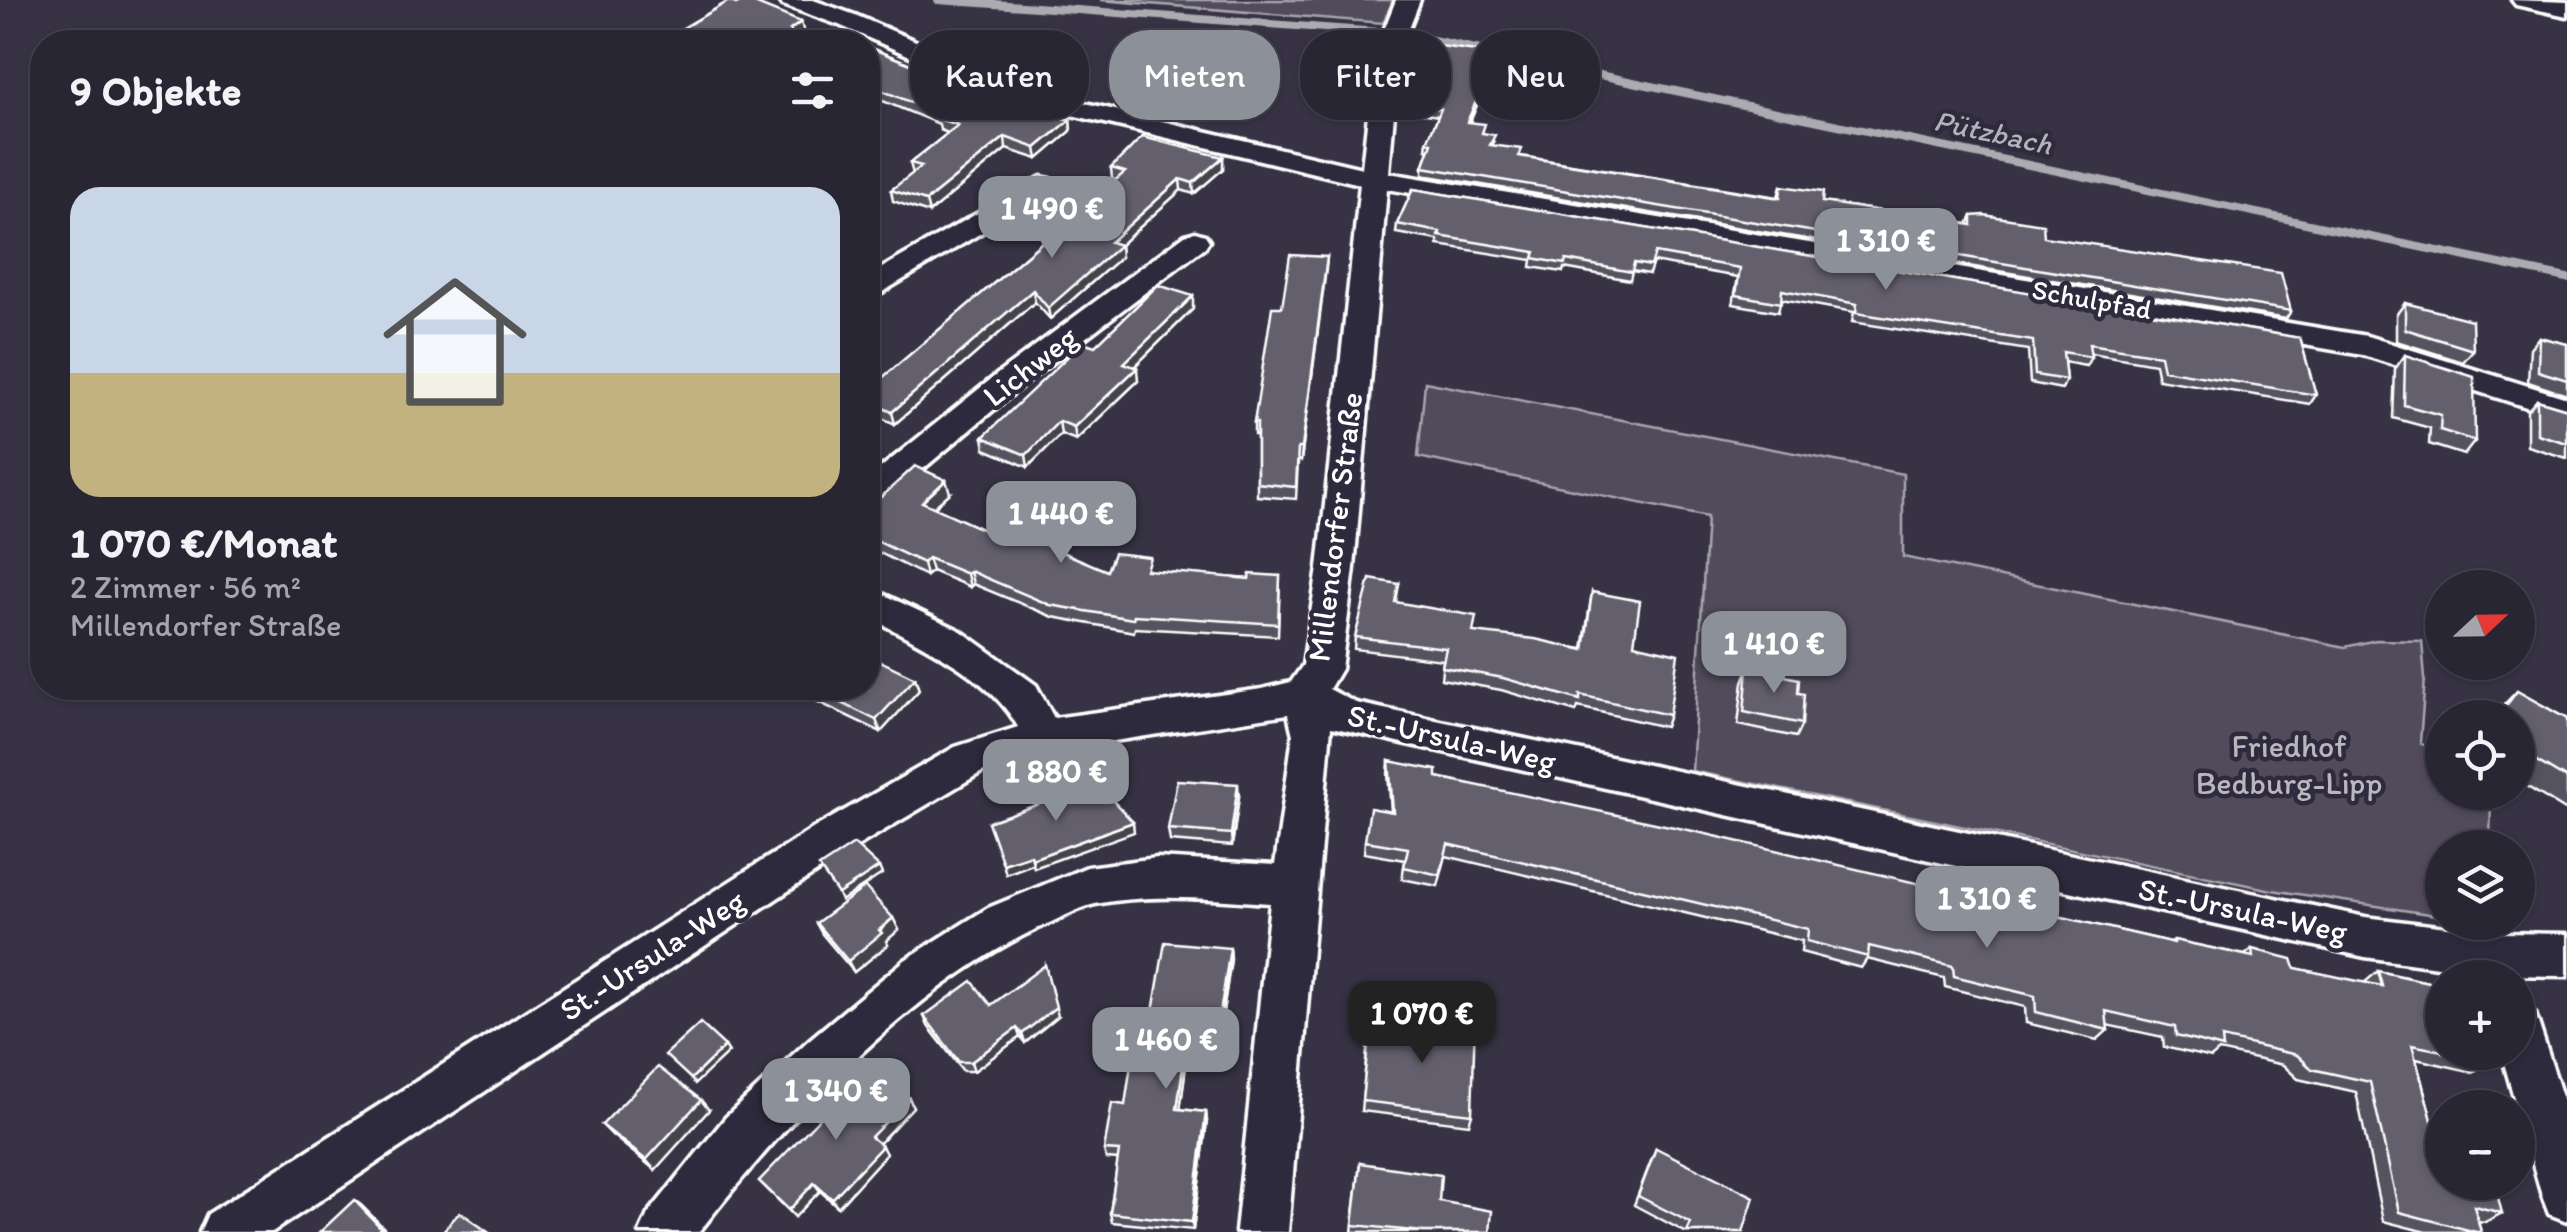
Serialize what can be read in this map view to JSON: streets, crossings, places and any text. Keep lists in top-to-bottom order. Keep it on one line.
{"streets":{"street":["Schulpfad","Lichweg","Millendorfer Straße","St.-Ursula-Weg"]},"crossings":[["Schulpfad","Millendorfer Straße"],["Millendorfer Straße","St.-Ursula-Weg"]],"water":["Pützbach"],"parks":["Friedhof Bedburg-Lipp"],"north":"right","page":{"chip":["Kaufen","Mieten","Filter","Neu"],"heading":"9 Objekte","list":[{"name":"1 070 €/Monat","note":"2 Zimmer · 56 m² · Millendorfer Straße"}],"price":["1 490 €","1 310 €","1 440 €","1 410 €","1 880 €","1 310 €","1 070 €","1 460 €","1 340 €"],"map_buttons":["+","−"]}}
